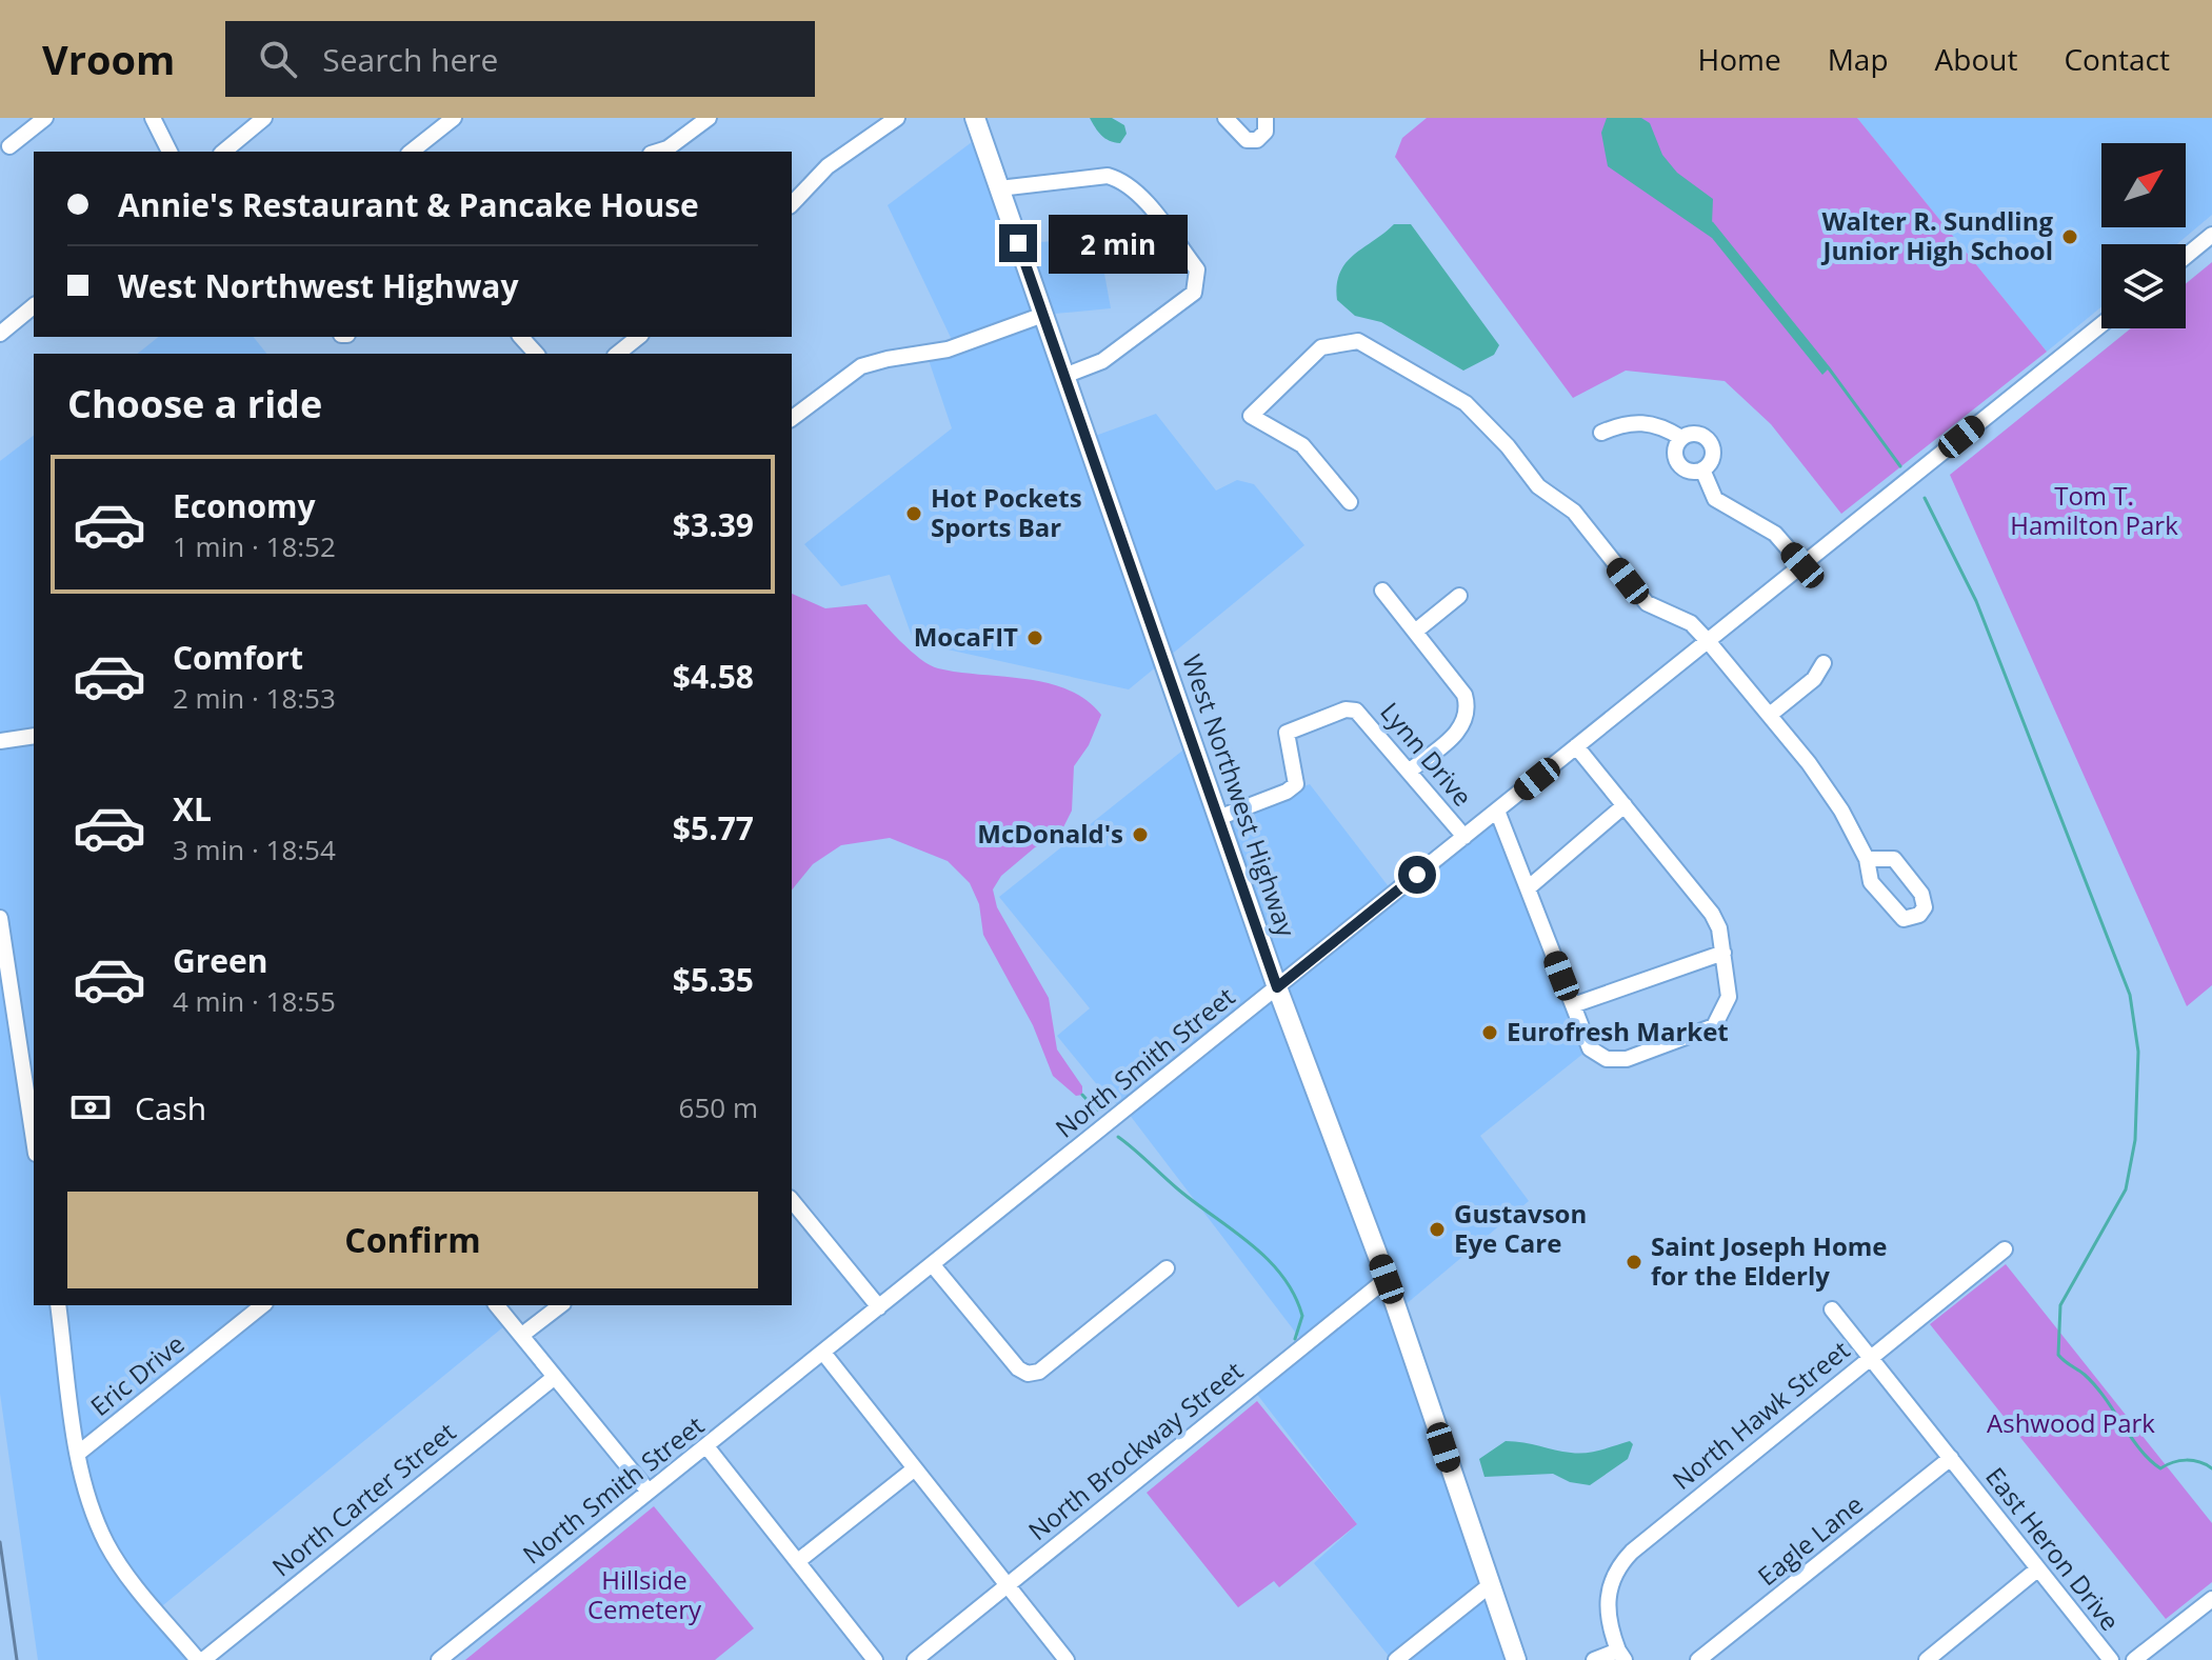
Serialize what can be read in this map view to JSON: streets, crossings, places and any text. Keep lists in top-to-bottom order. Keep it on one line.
{"streets":{"main road":["West Northwest Highway"],"street":["Lynn Drive","North Smith Street","Eric Drive","North Hawk Street","North Brockway Street","North Carter Street","Eagle Lane","East Heron Drive"]},"crossings":[["Lynn Drive","West Northwest Highway"],["Lynn Drive","North Smith Street"],["West Northwest Highway","North Smith Street"],["West Northwest Highway","North Brockway Street"],["North Hawk Street","East Heron Drive"],["Eagle Lane","East Heron Drive"]],"parks":["Tom T. Hamilton Park","Ashwood Park","Hillside Cemetery"],"places":["Walter R. Sundling Junior High School","Hot Pockets Sports Bar","MocaFIT","McDonald's","Eurofresh Market","Gustavson Eye Care","Saint Joseph Home for the Elderly"],"north":"top right","page":{"header":"Vroom","search":"Search here","nav":["Home","Map","About","Contact"],"banner":["Annie's Restaurant & Pancake House","West Northwest Highway"],"bubble":"2 min","heading":"Choose a ride","list":[{"name":"Economy","note":"1 min · 18:52","value":"$3.39"},{"name":"Comfort","note":"2 min · 18:53","value":"$4.58"},{"name":"XL","note":"3 min · 18:54","value":"$5.77"},{"name":"Green","note":"4 min · 18:55","value":"$5.35"}],"pay":["Cash","650 m"],"buttons":"Confirm"}}
